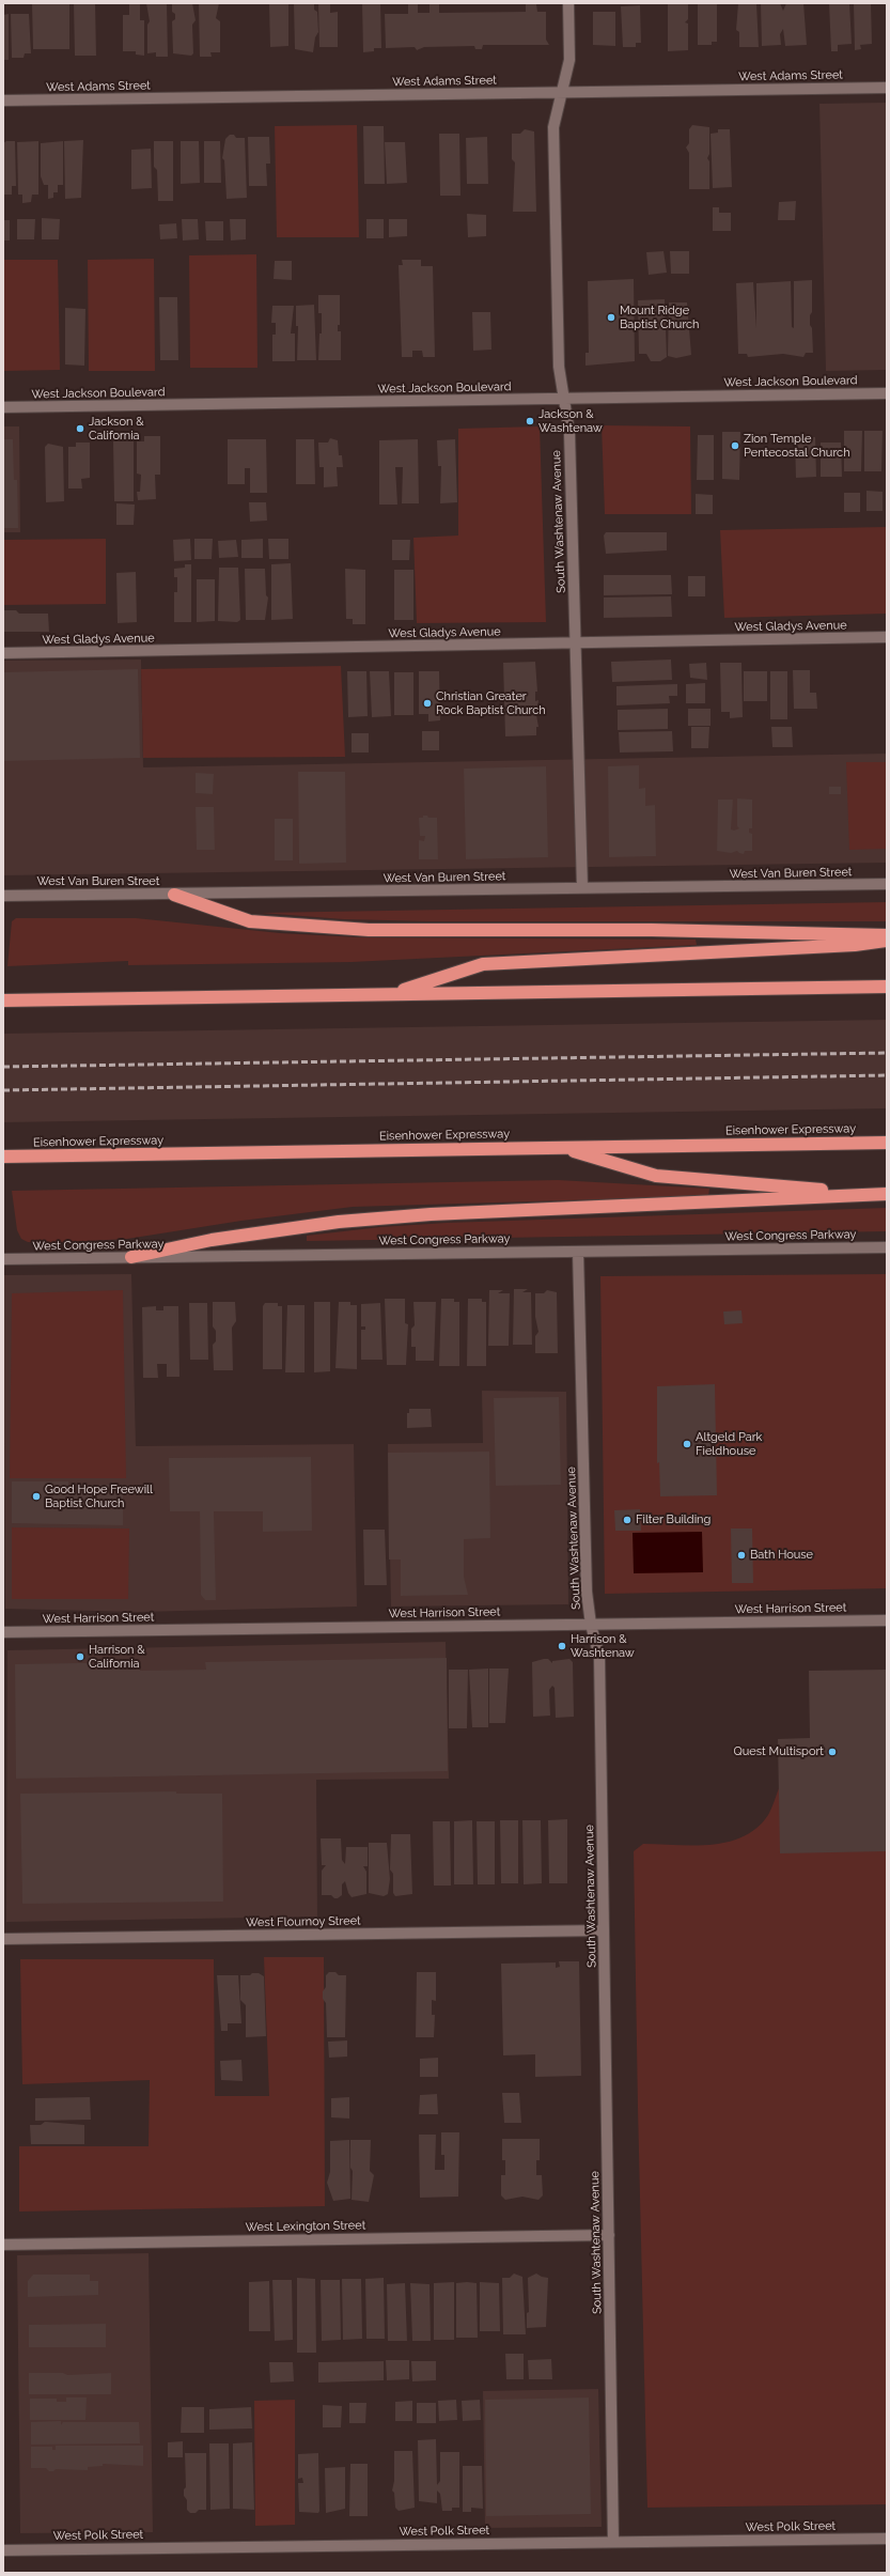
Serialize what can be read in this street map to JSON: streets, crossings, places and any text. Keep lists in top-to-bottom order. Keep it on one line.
{"streets":{"highway":["Eisenhower Expressway"],"street":["West Adams Street","West Jackson Boulevard","South Washtenaw Avenue","West Gladys Avenue","West Van Buren Street","West Congress Parkway","West Harrison Street","West Flournoy Street","West Lexington Street","West Polk Street"]},"crossings":[["West Adams Street","South Washtenaw Avenue"],["West Jackson Boulevard","South Washtenaw Avenue"],["South Washtenaw Avenue","West Gladys Avenue"],["South Washtenaw Avenue","West Van Buren Street"],["South Washtenaw Avenue","West Congress Parkway"],["South Washtenaw Avenue","West Harrison Street"],["South Washtenaw Avenue","West Flournoy Street"],["South Washtenaw Avenue","West Lexington Street"],["South Washtenaw Avenue","West Polk Street"]],"places":["Mount Ridge Baptist Church","Jackson & Washtenaw","Jackson & California","Zion Temple Pentecostal Church","Christian Greater Rock Baptist Church","Altgeld Park Fieldhouse","Good Hope Freewill Baptist Church","Filter Building","Bath House","Harrison & Washtenaw","Harrison & California","Quest Multisport"]}
